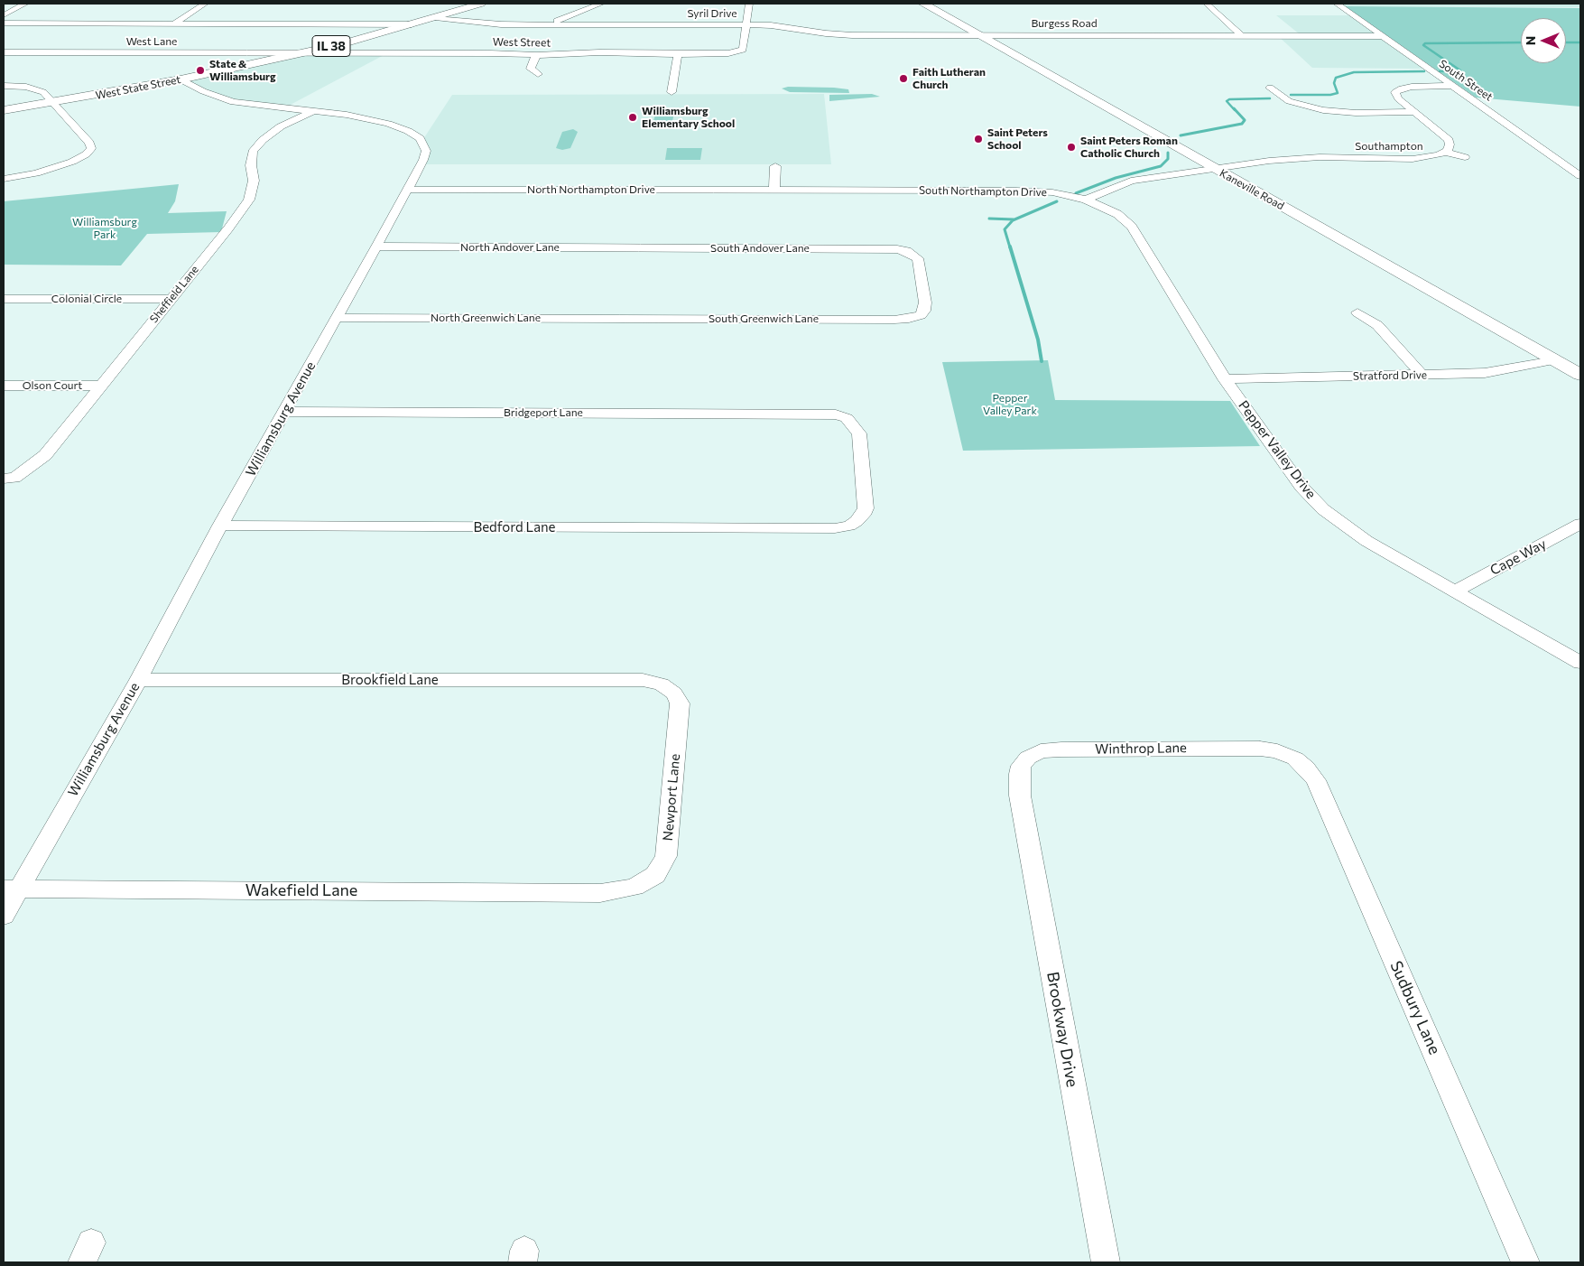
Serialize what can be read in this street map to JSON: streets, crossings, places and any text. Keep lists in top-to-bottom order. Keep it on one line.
{"streets":{"main road":["IL 38","West State Street","Kaneville Road"],"street":["Syril Drive","Burgess Road","West Lane","West Street","South Street","Southampton","North Northampton Drive","South Northampton Drive","North Andover Lane","South Andover Lane","Sheffield Lane","Colonial Circle","North Greenwich Lane","South Greenwich Lane","Stratford Drive","Olson Court","Bridgeport Lane","Williamsburg Avenue","Pepper Valley Drive","Bedford Lane","Cape Way","Brookfield Lane","Winthrop Lane","Newport Lane","Wakefield Lane","Sudbury Lane","Brookway Drive"]},"crossings":[["Syril Drive","Burgess Road"],["Syril Drive","West Street"],["Syril Drive","West State Street"],["Burgess Road","West Street"],["Burgess Road","South Street"],["Burgess Road","Kaneville Road"],["West Lane","West Street"],["West Lane","West State Street"],["West Street","West State Street"],["South Street","Southampton"],["West State Street","Williamsburg Avenue"],["Southampton","Kaneville Road"],["North Northampton Drive","South Northampton Drive"],["North Northampton Drive","Williamsburg Avenue"],["Kaneville Road","Stratford Drive"],["South Northampton Drive","Pepper Valley Drive"],["North Andover Lane","South Andover Lane"],["North Andover Lane","Williamsburg Avenue"],["South Andover Lane","South Greenwich Lane"],["Sheffield Lane","Colonial Circle"],["Sheffield Lane","Olson Court"],["Sheffield Lane","Williamsburg Avenue"],["North Greenwich Lane","South Greenwich Lane"],["North Greenwich Lane","Williamsburg Avenue"],["Stratford Drive","Pepper Valley Drive"],["Bridgeport Lane","Williamsburg Avenue"],["Bridgeport Lane","Bedford Lane"],["Williamsburg Avenue","Bedford Lane"],["Williamsburg Avenue","Brookfield Lane"],["Williamsburg Avenue","Wakefield Lane"],["Pepper Valley Drive","Cape Way"],["Brookfield Lane","Newport Lane"],["Winthrop Lane","Sudbury Lane"],["Winthrop Lane","Brookway Drive"],["Newport Lane","Wakefield Lane"]],"parks":["Williamsburg Park","Pepper Valley Park"],"places":["State & Williamsburg","Faith Lutheran Church","Williamsburg Elementary School","Saint Peters School","Saint Peters Roman Catholic Church"],"north":"left"}
